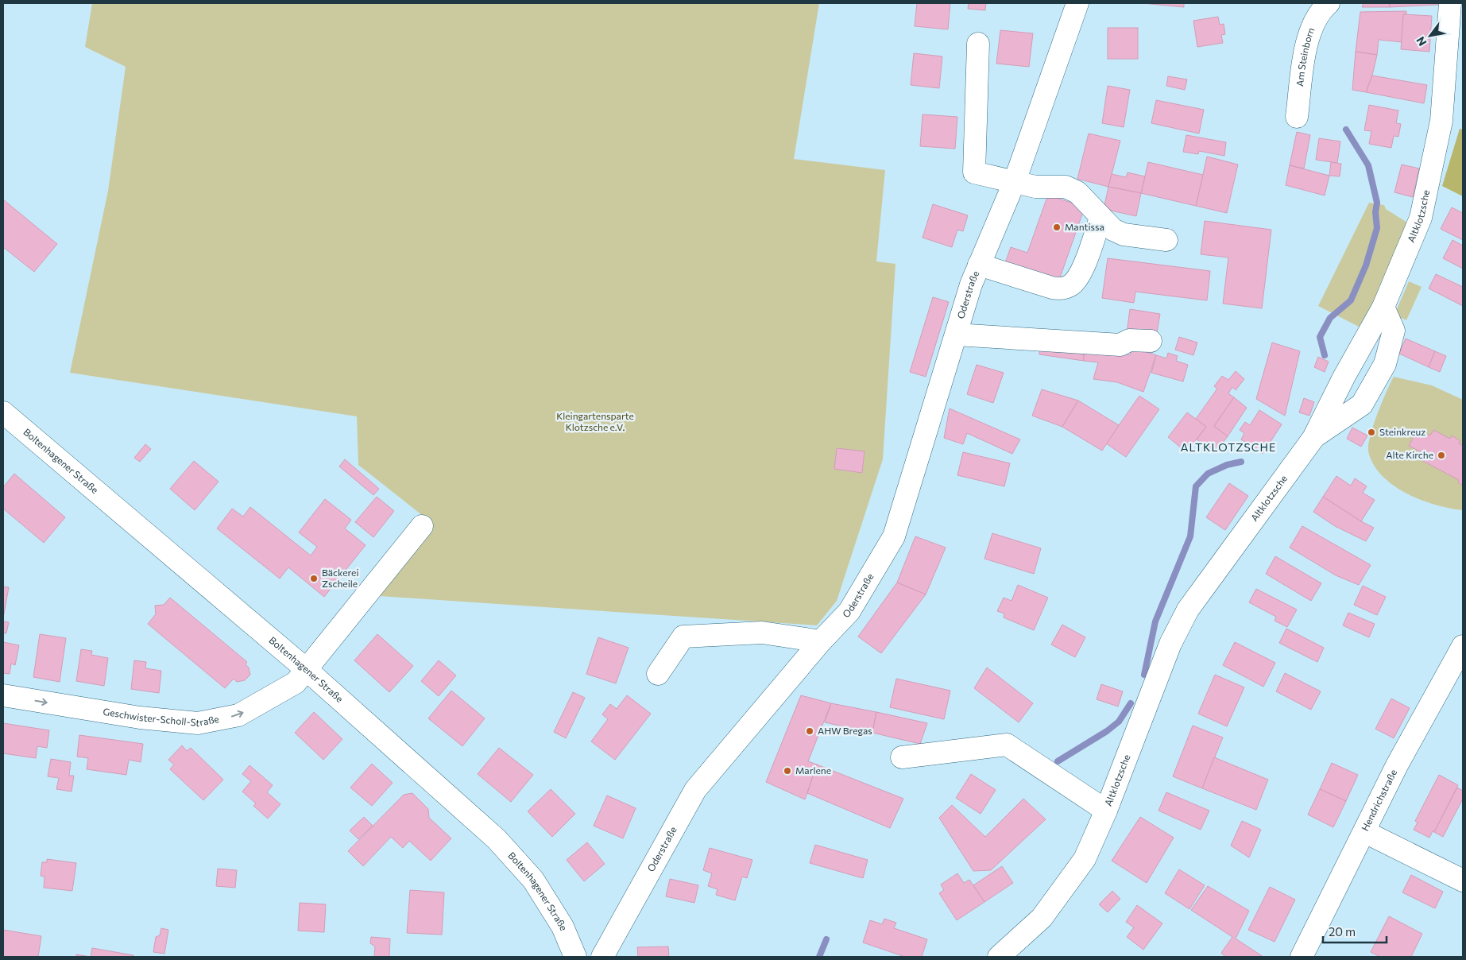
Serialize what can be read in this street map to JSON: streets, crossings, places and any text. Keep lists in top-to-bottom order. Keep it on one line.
{"streets":{"street":["Am Steinborn","Altklotzsche","Oderstraße","Boltenhagener Straße","Geschwister-Scholl-Straße","Hendrichstraße"]},"crossings":[["Boltenhagener Straße","Geschwister-Scholl-Straße"]],"one_way":["Geschwister-Scholl-Straße"],"districts":["ALTKLOTZSCHE"],"parks":["Kleingartensparte Klotzsche e.V."],"places":["Mantissa","Steinkreuz","Alte Kirche","Bäckerei Zscheile","AHW Bregas","Marlene"],"scale_bar":"20 m","north":"bottom left"}
